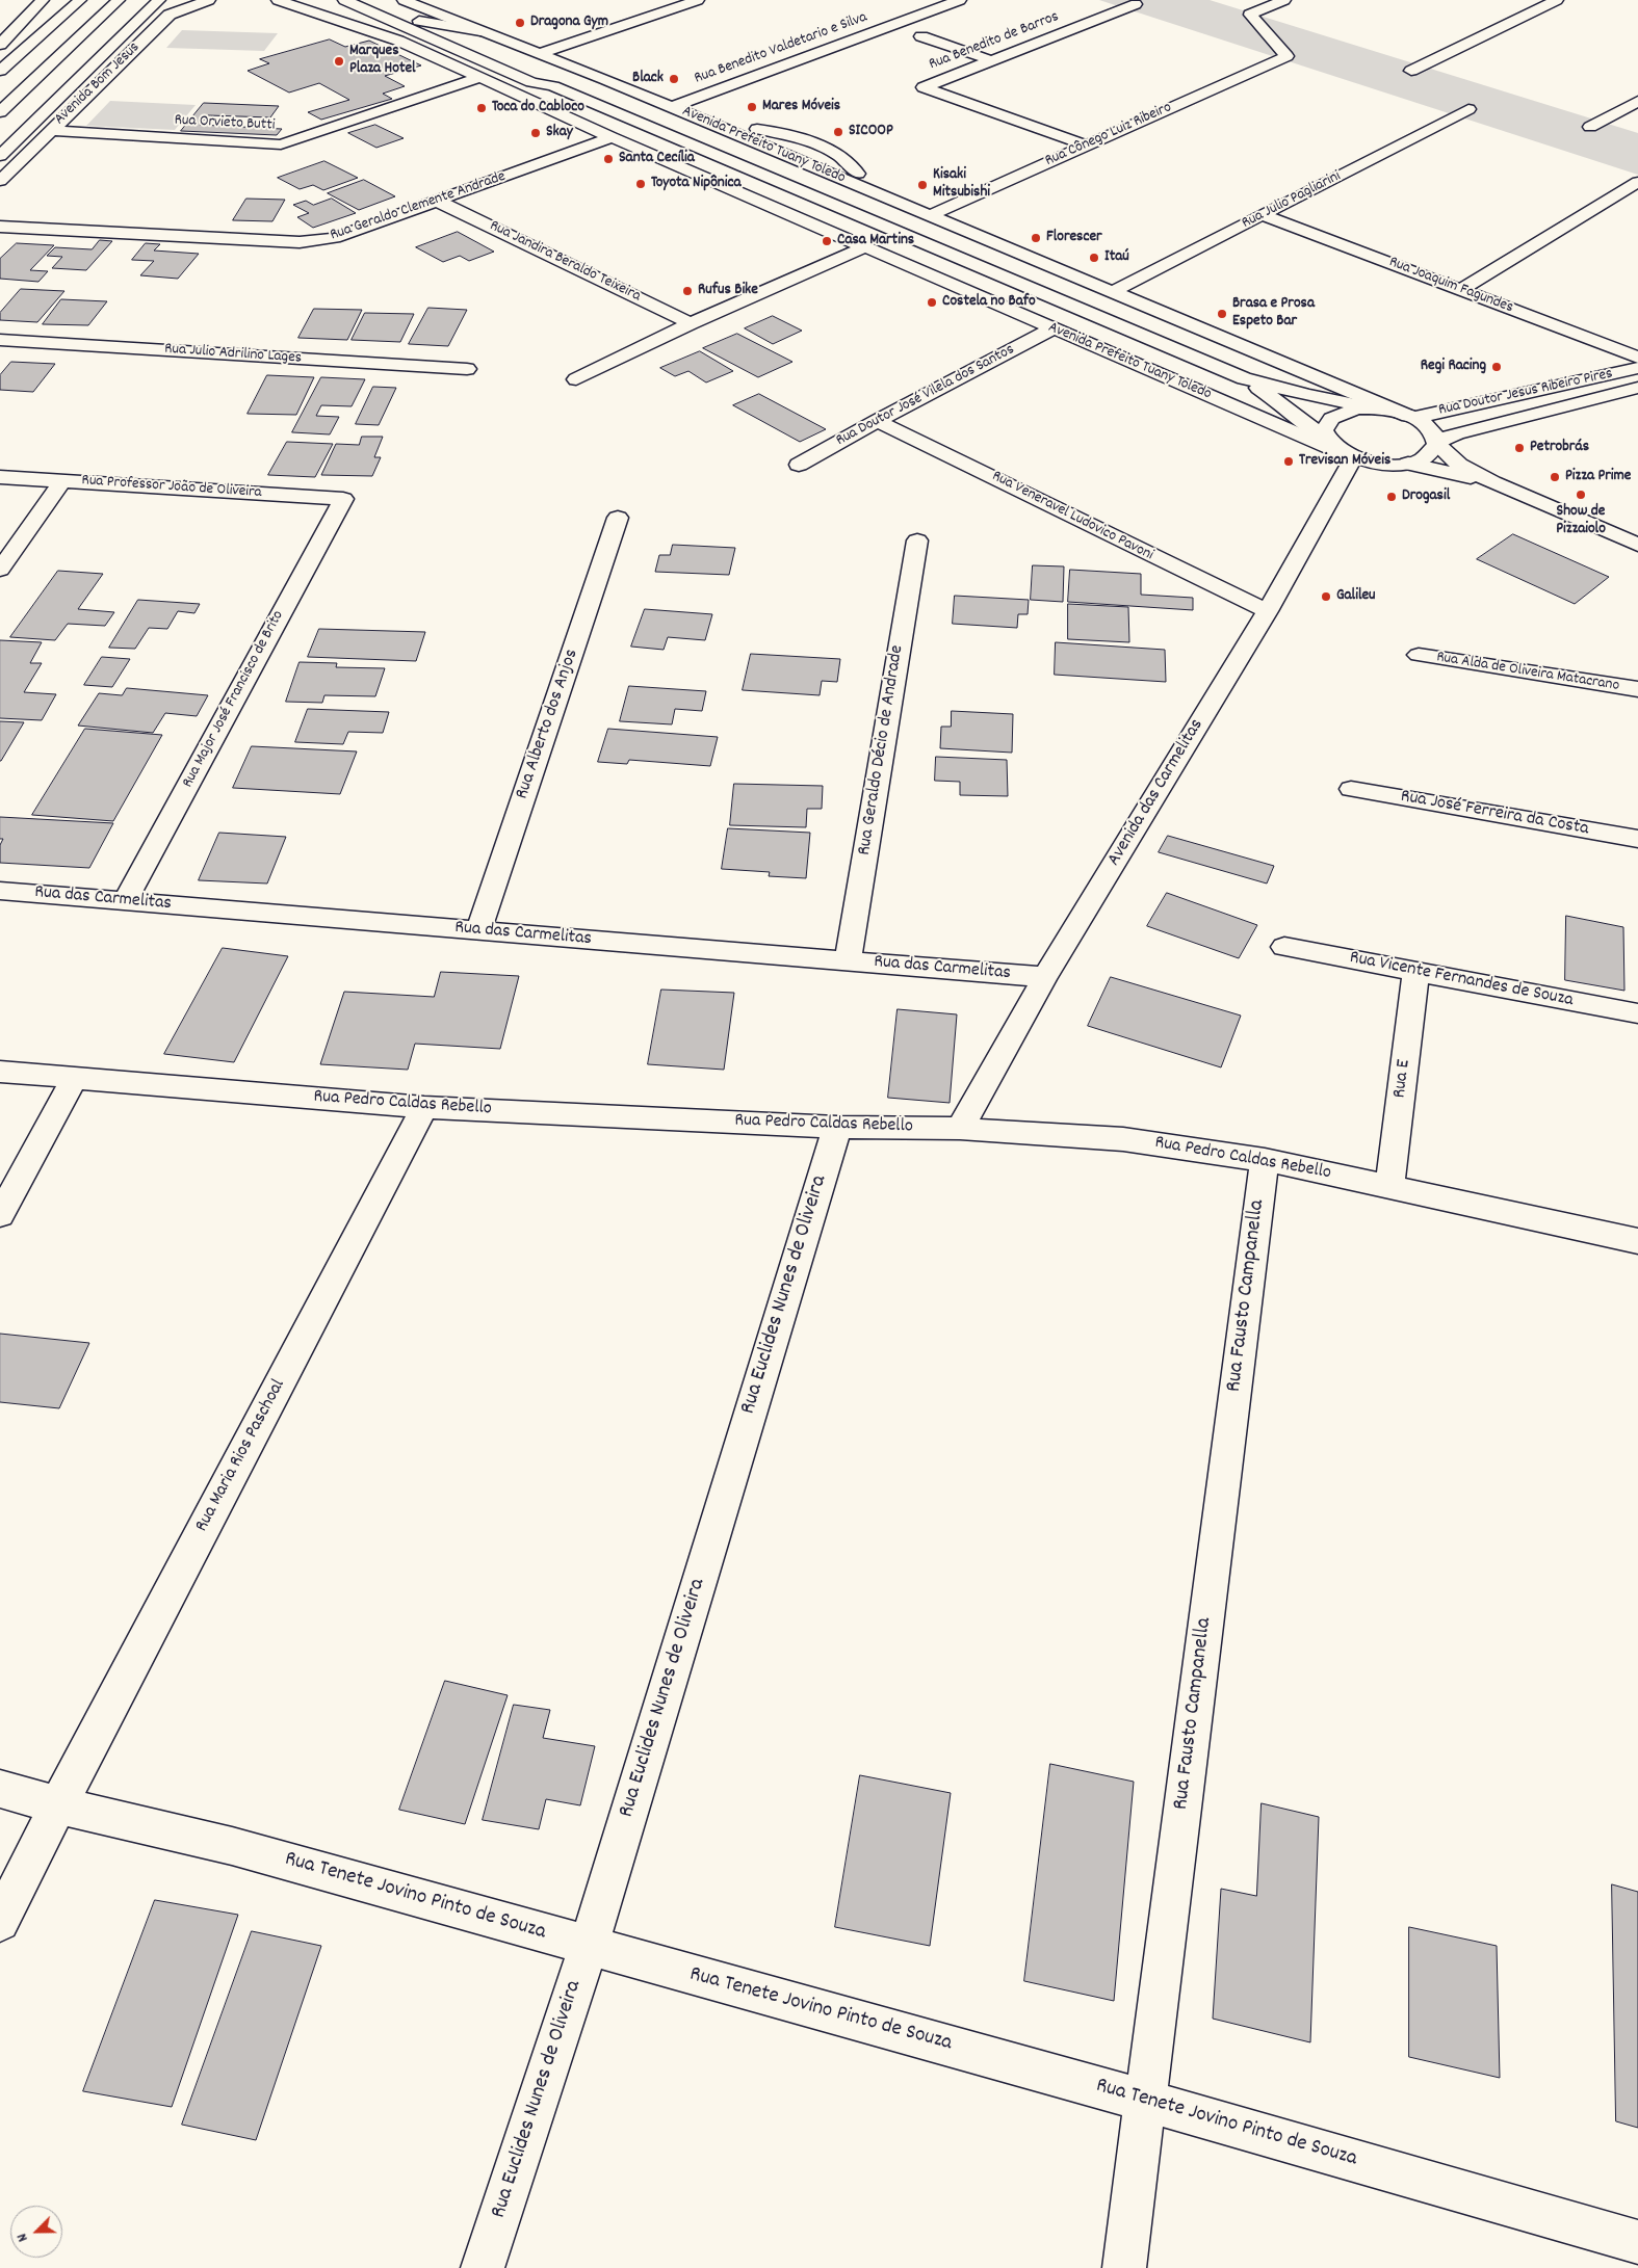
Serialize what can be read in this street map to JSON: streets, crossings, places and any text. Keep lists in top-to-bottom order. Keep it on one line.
{"streets":{"street":["Rua Benedito de Barros","Rua Benedito Valdetario e Silva","Avenida Bom Jesus","Rua Orvieto Butti","Rua Cônego Luiz Ribeiro","Avenida Prefeito Tuany Toledo","Rua Julio Pagliarini","Rua Geraldo Clemente Andrade","Rua Jandira Beraldo Teixeira","Rua Joaquim Fagundes","Rua Julio Adrilino Lages","Rua Doutor Jesus Ribeiro Pires","Rua Doutor José Vilela dos Santos","Rua Professor João de Oliveira","Rua Veneravel Ludovico Pavoni","Rua Alda de Oliveira Matacrano","Rua Major José Francisco de Brito","Rua Alberto dos Anjos","Rua Geraldo Décio de Andrade","Avenida das Carmelitas","Rua José Ferreira da Costa","Rua das Carmelitas","Rua Vicente Fernandes de Souza","Rua E","Rua Pedro Caldas Rebello","Rua Euclides Nunes de Oliveira","Rua Fausto Campanella","Rua Maria Rios Paschoal","Rua Tenete Jovino Pinto de Souza"]},"crossings":[["Rua Benedito de Barros","Rua Cônego Luiz Ribeiro"],["Rua Benedito Valdetario e Silva","Avenida Prefeito Tuany Toledo"],["Avenida Bom Jesus","Rua Orvieto Butti"],["Rua Orvieto Butti","Avenida Prefeito Tuany Toledo"],["Rua Cônego Luiz Ribeiro","Avenida Prefeito Tuany Toledo"],["Avenida Prefeito Tuany Toledo","Rua Julio Pagliarini"],["Avenida Prefeito Tuany Toledo","Rua Geraldo Clemente Andrade"],["Avenida Prefeito Tuany Toledo","Rua Doutor Jesus Ribeiro Pires"],["Avenida Prefeito Tuany Toledo","Rua Doutor José Vilela dos Santos"],["Avenida Prefeito Tuany Toledo","Avenida das Carmelitas"],["Rua Julio Pagliarini","Rua Joaquim Fagundes"],["Rua Geraldo Clemente Andrade","Rua Jandira Beraldo Teixeira"],["Rua Doutor José Vilela dos Santos","Rua Veneravel Ludovico Pavoni"],["Rua Professor João de Oliveira","Rua Major José Francisco de Brito"],["Rua Veneravel Ludovico Pavoni","Avenida das Carmelitas"],["Rua Major José Francisco de Brito","Rua das Carmelitas"],["Rua Alberto dos Anjos","Rua das Carmelitas"],["Rua Geraldo Décio de Andrade","Rua das Carmelitas"],["Avenida das Carmelitas","Rua das Carmelitas"],["Avenida das Carmelitas","Rua Pedro Caldas Rebello"],["Rua Vicente Fernandes de Souza","Rua E"],["Rua E","Rua Pedro Caldas Rebello"],["Rua Pedro Caldas Rebello","Rua Euclides Nunes de Oliveira"],["Rua Pedro Caldas Rebello","Rua Fausto Campanella"],["Rua Pedro Caldas Rebello","Rua Maria Rios Paschoal"],["Rua Euclides Nunes de Oliveira","Rua Tenete Jovino Pinto de Souza"],["Rua Fausto Campanella","Rua Tenete Jovino Pinto de Souza"],["Rua Maria Rios Paschoal","Rua Tenete Jovino Pinto de Souza"]],"places":["Dragona Gym","Marques Plaza Hotel","Black","Mares Móveis","Toca do Cabloco","SICOOP","Skay","Santa Cecília","Toyota Nipônica","Kisaki Mitsubishi","Florescer","Casa Martins","Itaú","Rufus Bike","Costela no Bafo","Brasa e Prosa Espeto Bar","Regi Racing","Petrobrás","Trevisan Móveis","Pizza Prime","Show de Pizzaiolo","Drogasil","Galileu"],"north":"bottom left"}
